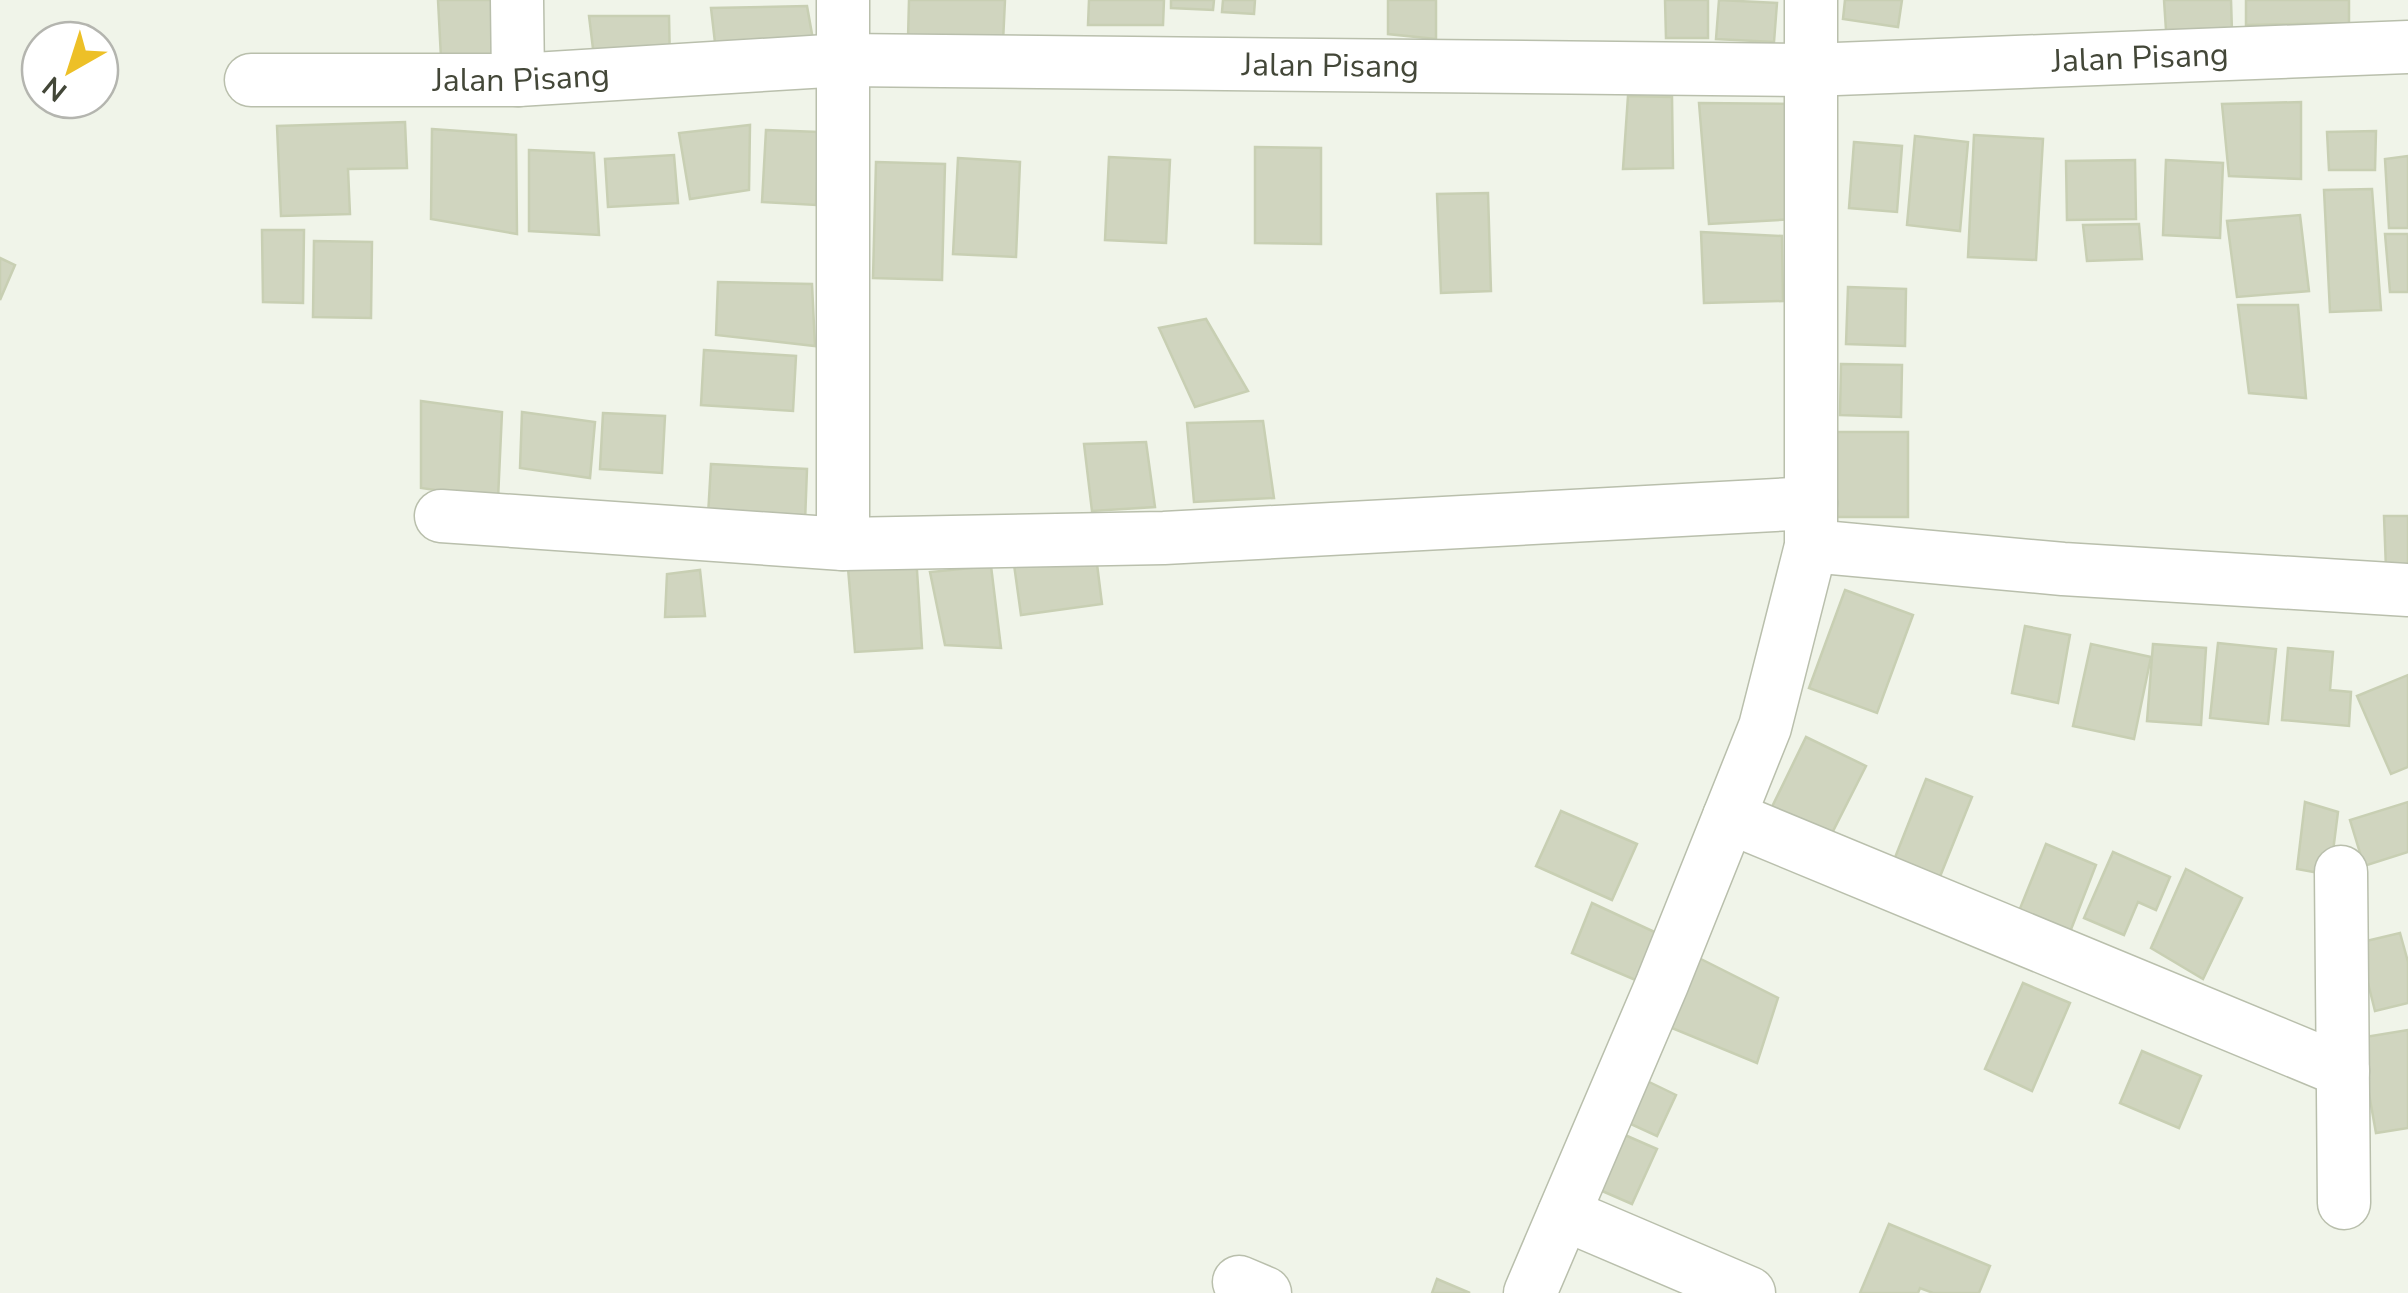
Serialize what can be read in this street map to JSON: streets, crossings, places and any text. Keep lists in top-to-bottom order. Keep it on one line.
{"streets":{"street":["Jalan Pisang"]},"north":"bottom left"}
